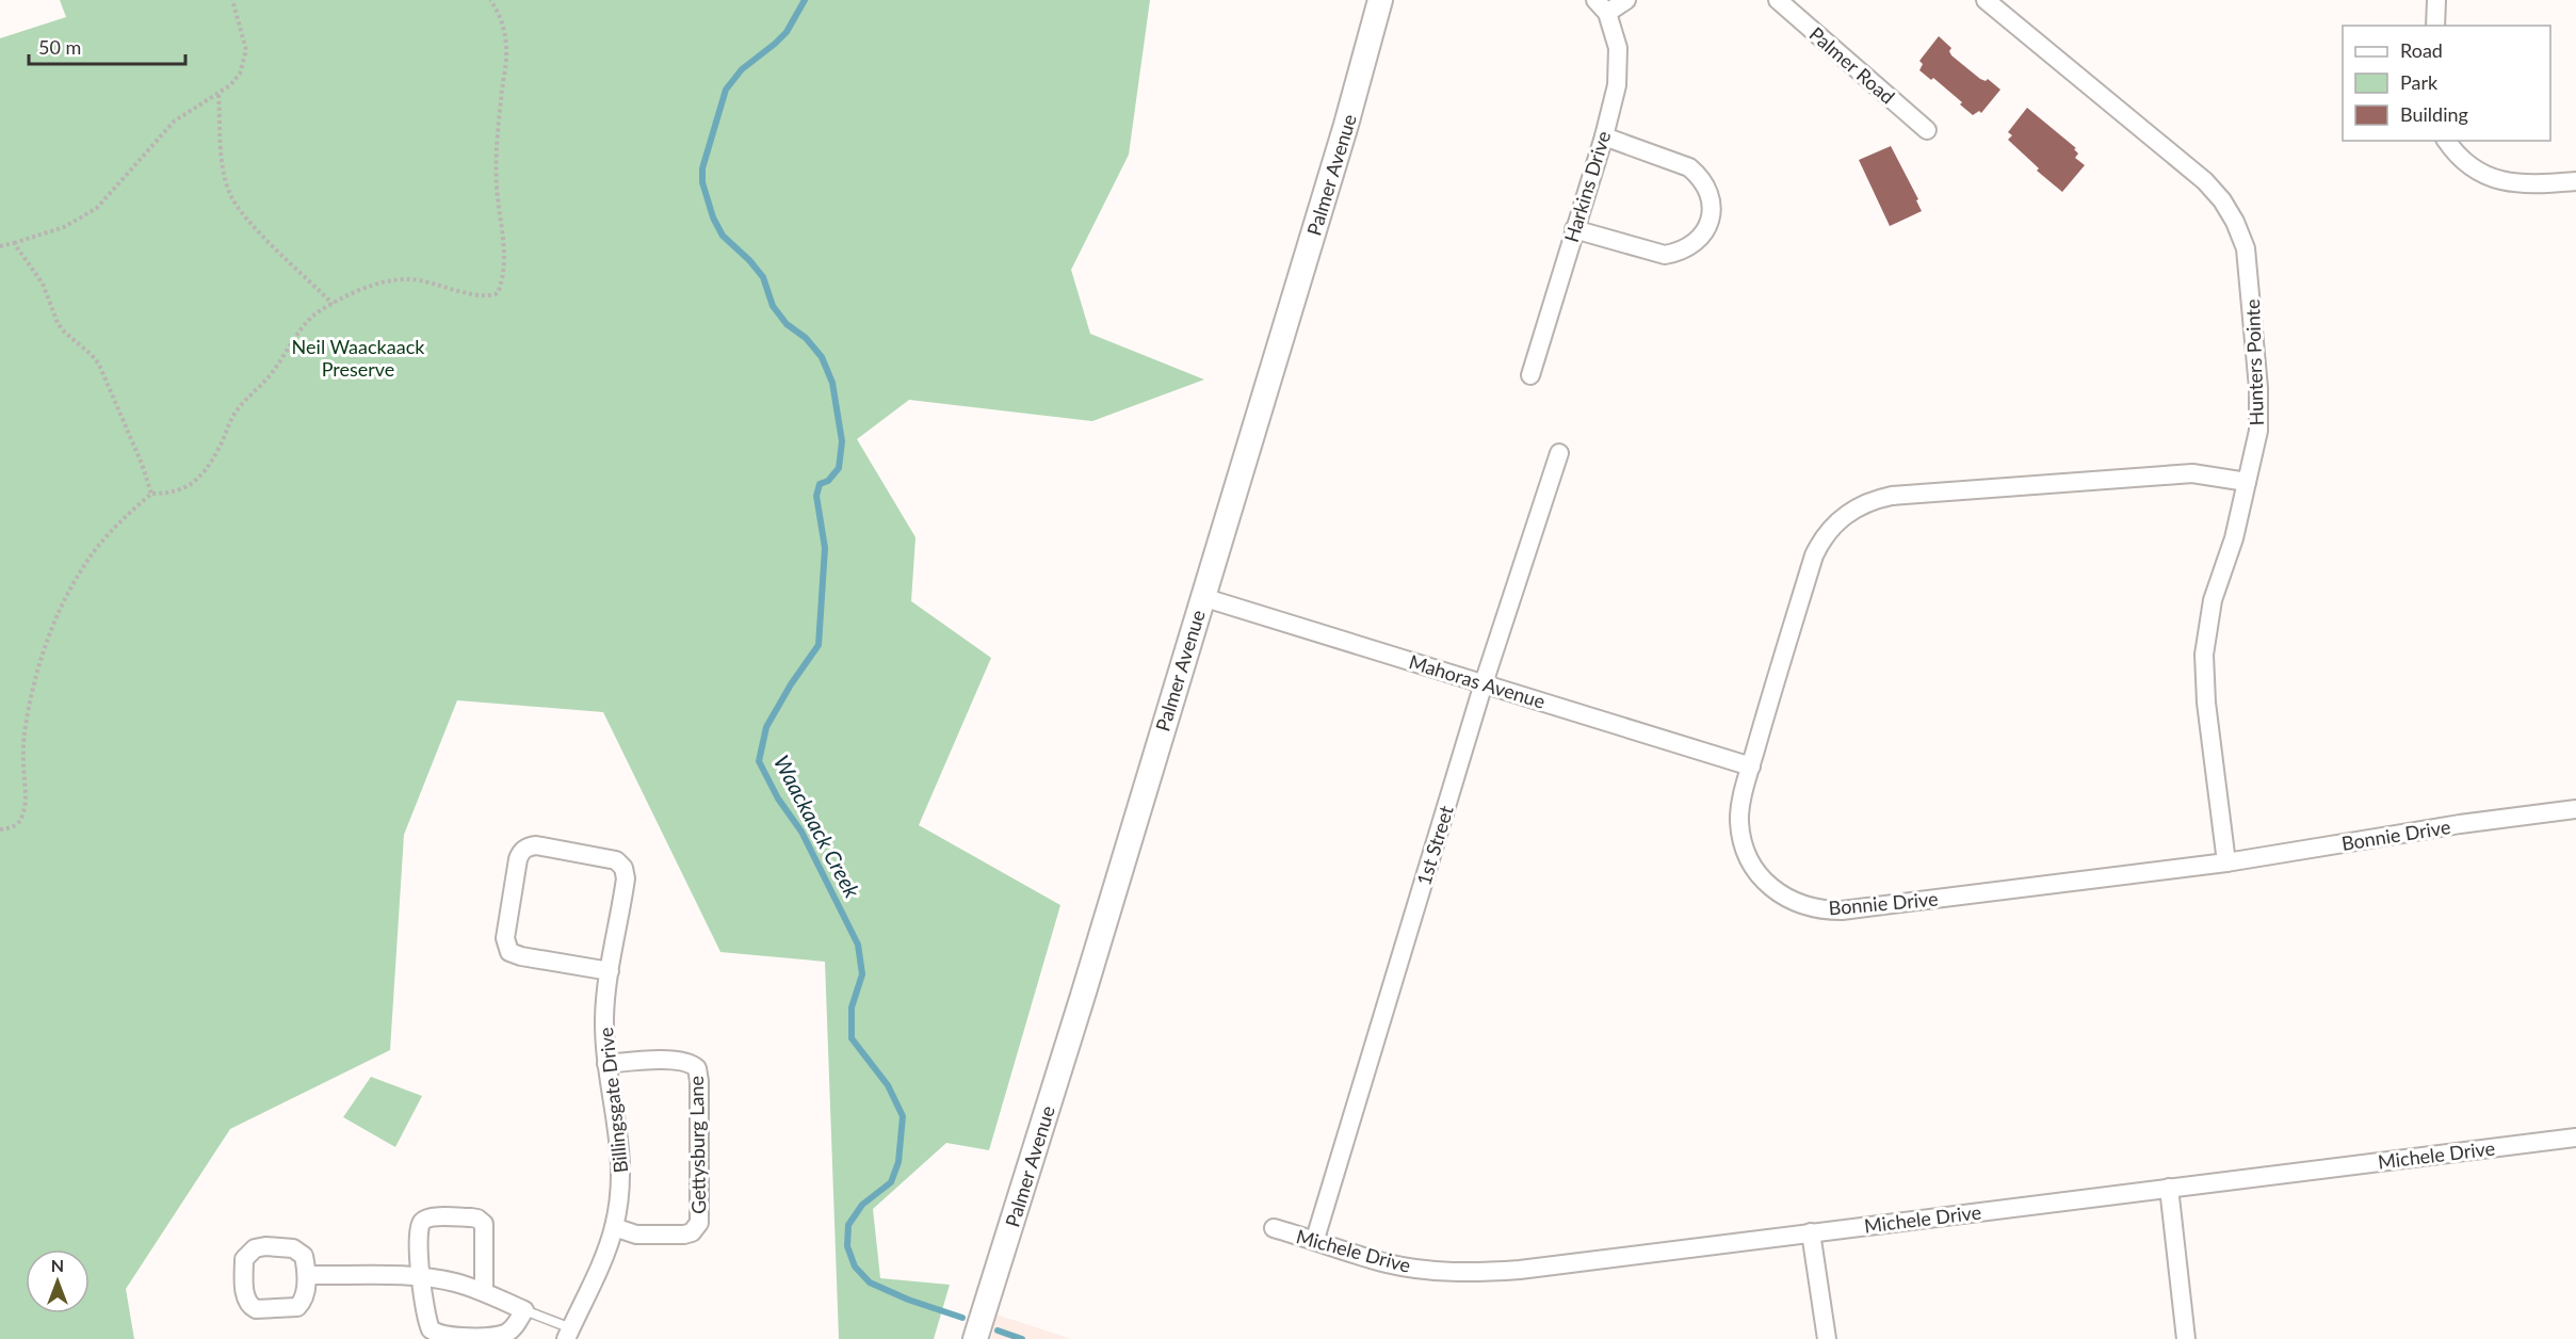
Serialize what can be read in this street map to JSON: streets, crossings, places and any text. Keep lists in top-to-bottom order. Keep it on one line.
{"streets":{"street":["Palmer Road","Palmer Avenue","Harkins Drive","Hunters Pointe","Mahoras Avenue","Bonnie Drive","1st Street","Billingsgate Drive","Gettysburg Lane","Michele Drive"]},"crossings":[["Palmer Avenue","Mahoras Avenue"],["Hunters Pointe","Bonnie Drive"],["Mahoras Avenue","Bonnie Drive"],["Mahoras Avenue","1st Street"],["1st Street","Michele Drive"],["Billingsgate Drive","Gettysburg Lane"]],"water":["Waackaack Creek"],"parks":["Neil Waackaack Preserve"],"legend":["Road","Park","Building"],"scale_bar":"50 m","north":"top"}
